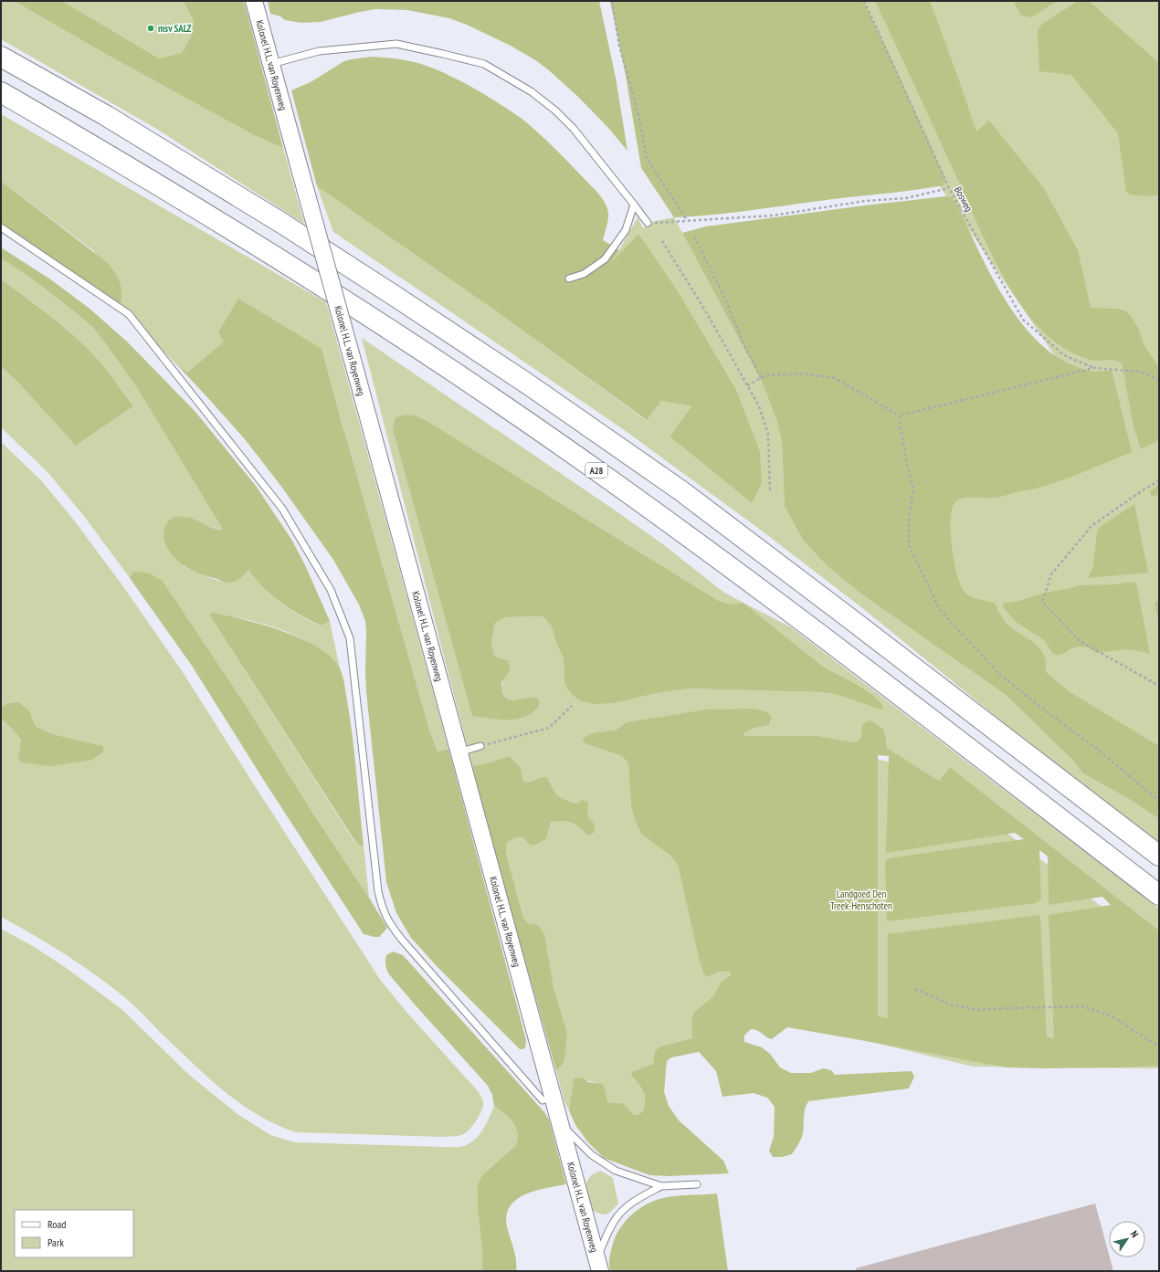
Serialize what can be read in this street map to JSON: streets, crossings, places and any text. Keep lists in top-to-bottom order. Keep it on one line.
{"streets":{"highway":["A28"],"street":["Kolonel H.L. van Royenweg"],"path":["Bosweg"]},"parks":["Landgoed Den Treek-Henschoten"],"places":["msv SALZ"],"legend":["Road","Park"],"north":"top right"}
